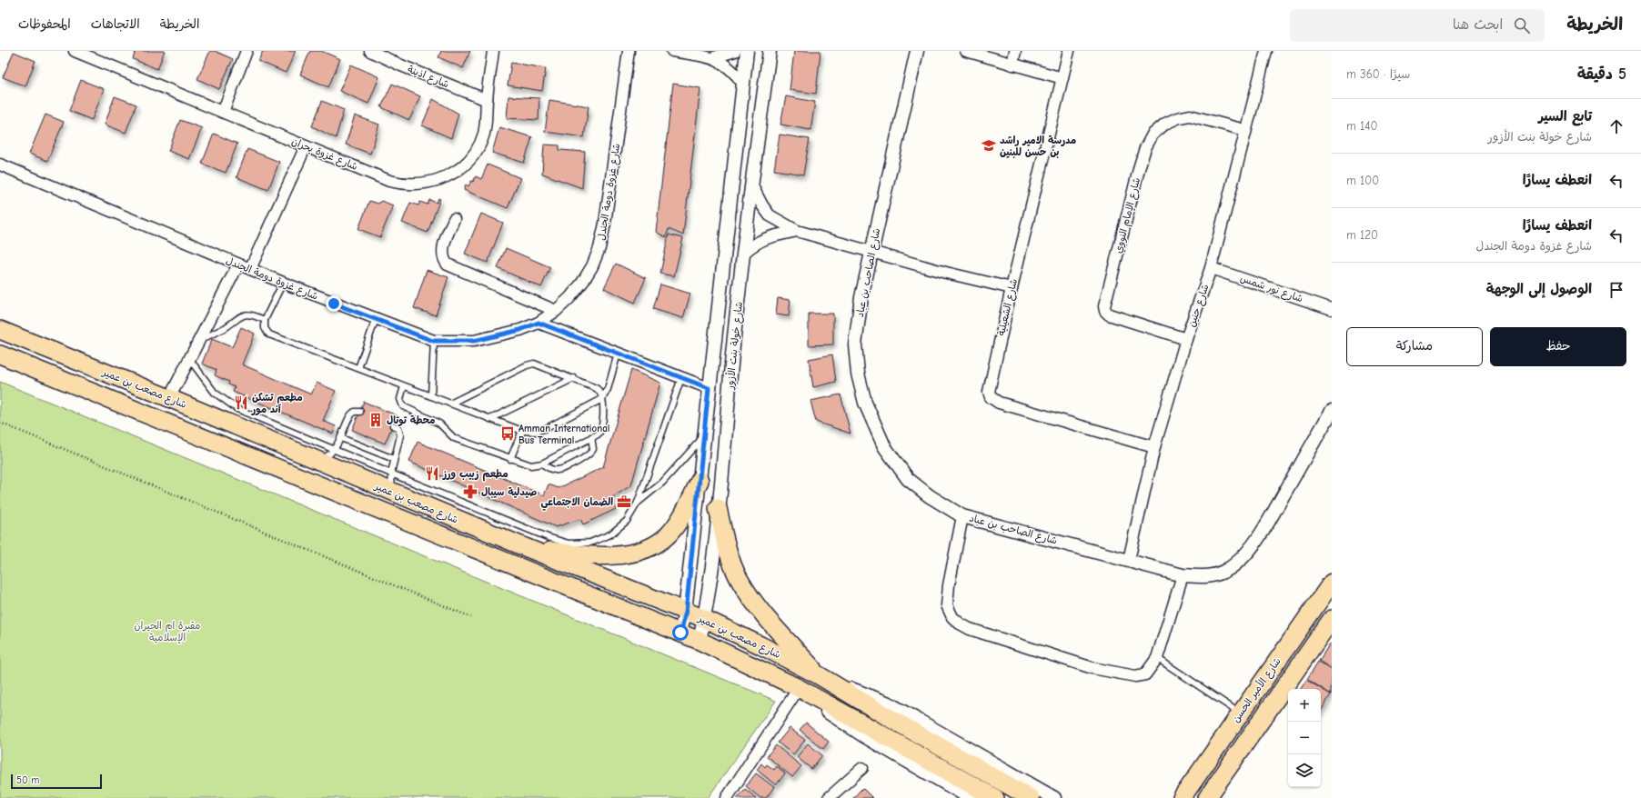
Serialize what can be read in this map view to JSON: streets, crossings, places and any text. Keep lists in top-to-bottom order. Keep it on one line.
{"streets":{"highway":["شارع مصعب بن عمير","شارع الأمير الحسن"],"street":["شارع اذينة","شارع غزوة بحران","شارع غزوة دومة الجندل","شارع الإمام النووي","شارع الصاحب بن عباد","شارع نور شمس","شارع حنين","شارع الشعيلية","شارع خولة بنت الأزور"]},"crossings":[["شارع اذينة","شارع غزوة بحران"],["شارع الإمام النووي","شارع حنين"],["شارع الصاحب بن عباد","شارع حنين"],["شارع نور شمس","شارع حنين"],["شارع حنين","شارع الشعيلية"],["شارع خولة بنت الأزور","شارع مصعب بن عمير"]],"parks":["مقبرة ام الحيران الإسلامية"],"places":{"school or university":["مدرسة الامير راشد بن حسن للبنين"],"restaurant":["مطعم تشكن آند مور","مطعم زبيب ورز"],"building":["محطة توتال"],"bus stop":["Amman International Bus Terminal"],"pharmacy":["صيدلية سيبال"],"office":["الضمان الاجتماعي"]},"scale_bar":"50 m","page":{"header":"الخريطة","search":"ابحث هنا","nav":["الخريطة","الاتجاهات","المحفوظات"],"heading":["5 دقيقة","سيرًا · 360 m"],"list":[["تابع السير","شارع خولة بنت الأزور","140 m"],["انعطف يسارًا","100 m"],["انعطف يسارًا","شارع غزوة دومة الجندل","120 m"],"الوصول إلى الوجهة"],"buttons":["حفظ","مشاركة"],"map_buttons":["+","−"],"scale":"50 m"}}
